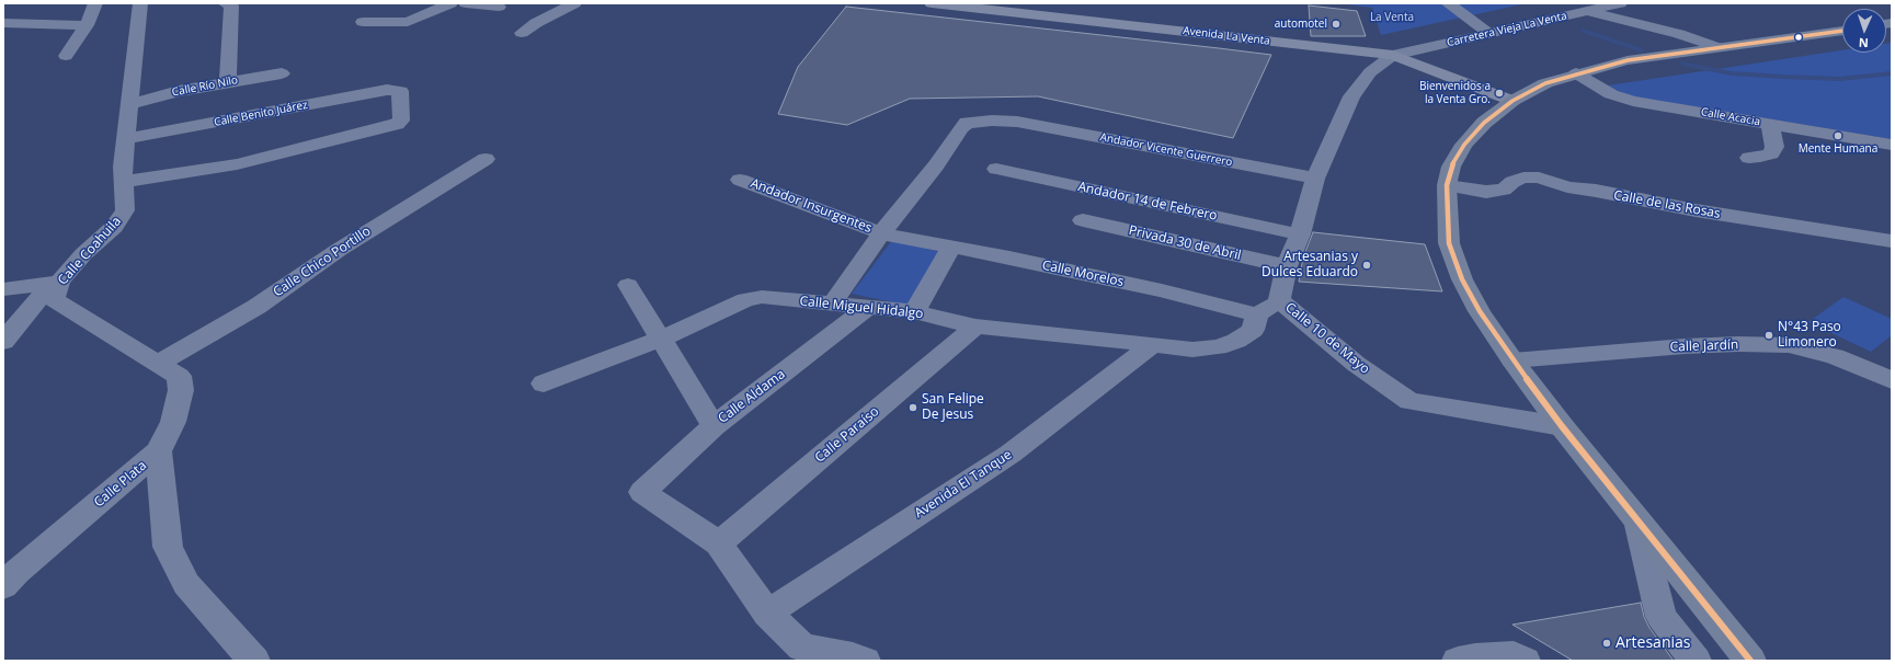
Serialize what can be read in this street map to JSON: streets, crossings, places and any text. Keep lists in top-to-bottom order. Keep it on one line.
{"streets":{"main road":["Avenida La Venta"],"street":["Carretera Vieja La Venta","Calle Río Nilo","Calle Benito Juárez","Calle Acacia","Andador Vicente Guerrero","Andador 14 de Febrero","Calle de las Rosas","Andador Insurgentes","Privada 30 de Abril","Calle Coahuila","Calle Chico Portillo","Calle Morelos","Calle Miguel Hidalgo","Calle 10 de Mayo","Calle Jardín","Calle Aldama","Calle Paraíso","Calle Plata","Avenida El Tanque"]},"crossings":[["Carretera Vieja La Venta","Avenida La Venta"],["Carretera Vieja La Venta","Calle 10 de Mayo"],["Avenida La Venta","Calle 10 de Mayo"],["Calle Río Nilo","Calle Coahuila"],["Calle Benito Juárez","Calle Coahuila"],["Andador Vicente Guerrero","Andador Insurgentes"],["Andador Vicente Guerrero","Calle Morelos"],["Andador Vicente Guerrero","Calle 10 de Mayo"],["Andador 14 de Febrero","Calle 10 de Mayo"],["Andador Insurgentes","Calle Morelos"],["Privada 30 de Abril","Calle 10 de Mayo"],["Calle Coahuila","Calle Chico Portillo"],["Calle Coahuila","Calle Plata"],["Calle Chico Portillo","Calle Plata"],["Calle Morelos","Calle Miguel Hidalgo"],["Calle Miguel Hidalgo","Calle Aldama"],["Calle Miguel Hidalgo","Calle Paraíso"],["Calle Miguel Hidalgo","Avenida El Tanque"],["Calle Aldama","Calle Paraíso"]],"parks":["La Venta"],"places":["automotel","Bienvenidos a la Venta Gro.","Mente Humana","Artesanias y Dulces Eduardo","N°43 Paso Limonero","San Felipe De Jesus","Artesanias"],"north":"bottom"}
